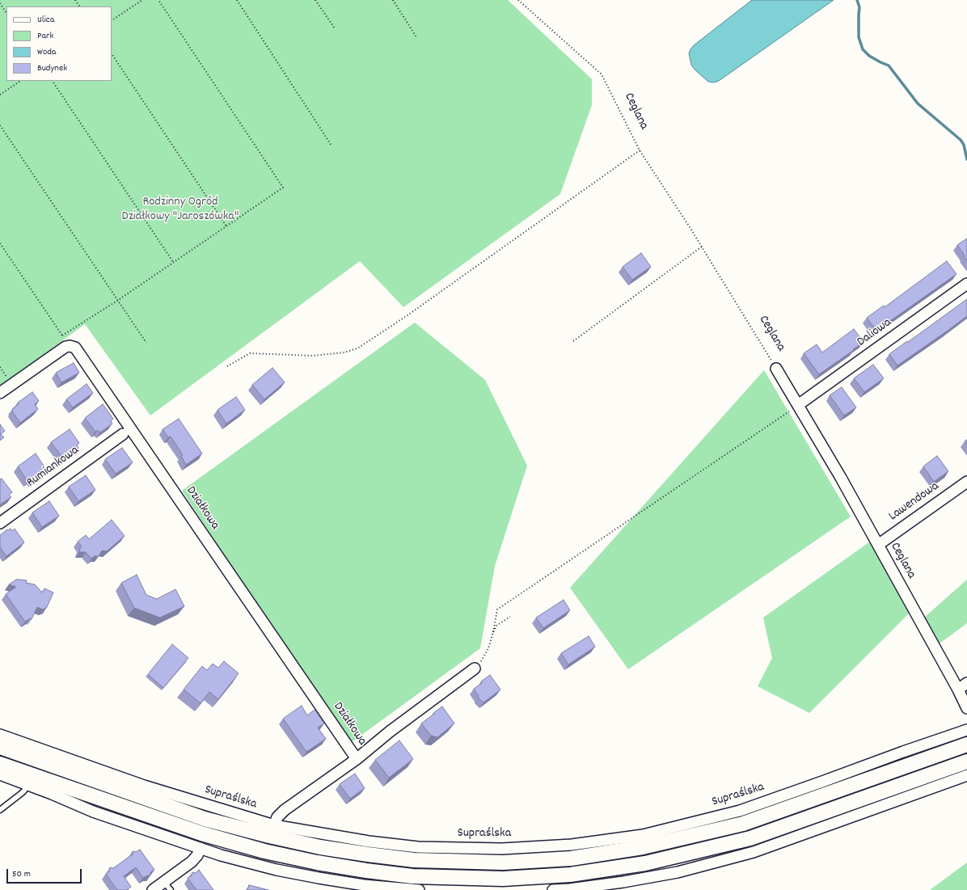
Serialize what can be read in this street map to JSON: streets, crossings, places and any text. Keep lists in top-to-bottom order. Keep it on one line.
{"streets":{"street":["Ceglana","Daliowa","Rumiankowa","Lawendowa","Działkowa","Supraślska"]},"crossings":[["Ceglana","Daliowa"],["Ceglana","Lawendowa"],["Działkowa","Supraślska"]],"parks":["Rodzinny Ogród Działkowy \"Jaroszówka\""],"legend":["Ulica","Park","Woda","Budynek"],"scale_bar":"50 m"}
